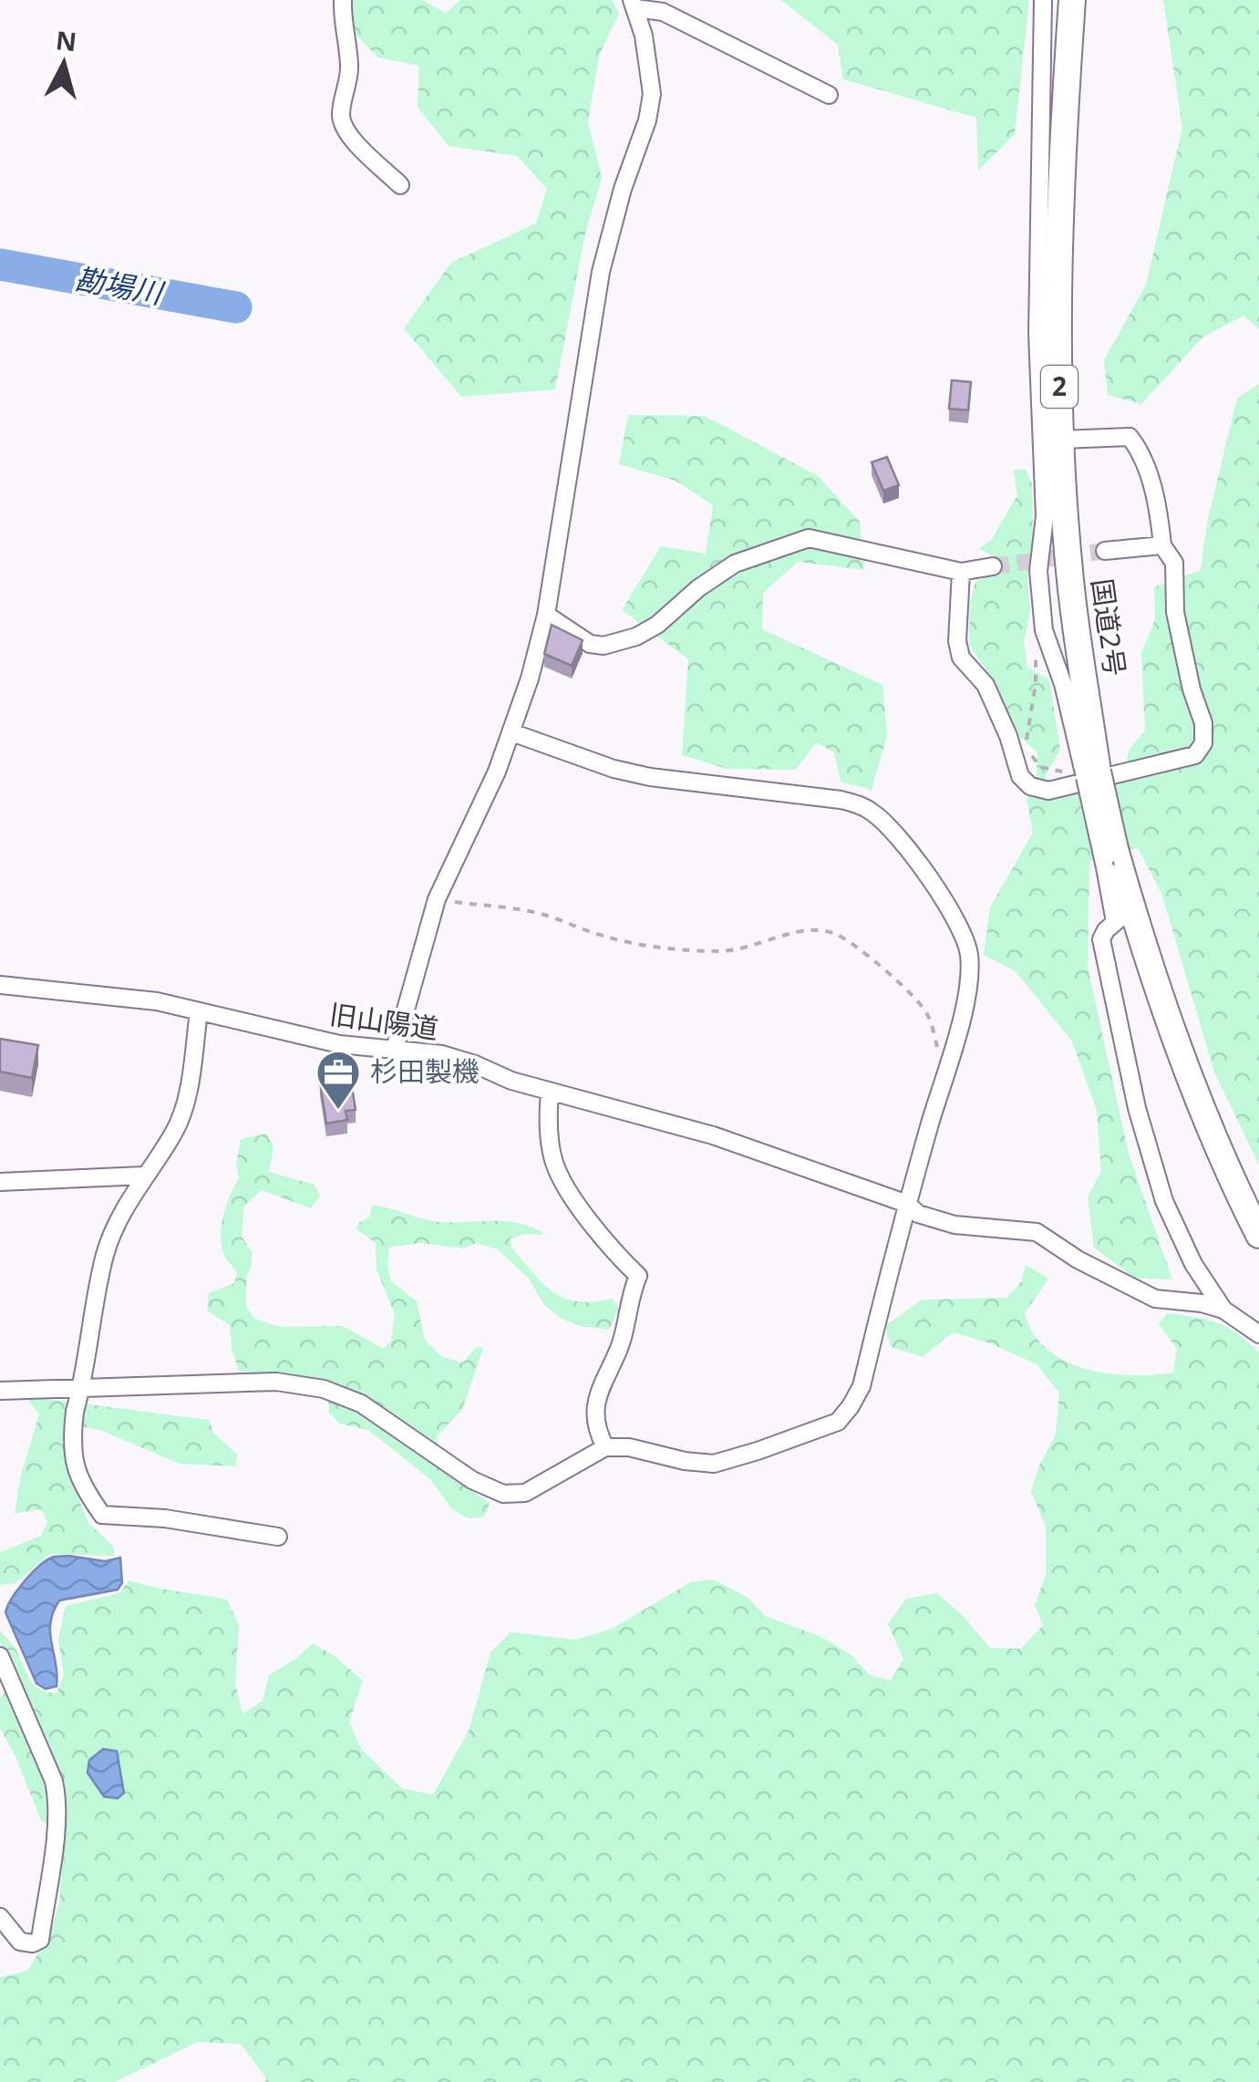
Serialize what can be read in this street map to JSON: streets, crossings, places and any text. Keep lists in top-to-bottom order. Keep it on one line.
{"streets":{"highway":["2","国道2号"],"street":["旧山陽道"]},"water":["勘場川"],"places":{"office":["杉田製機"]},"north":"top"}
